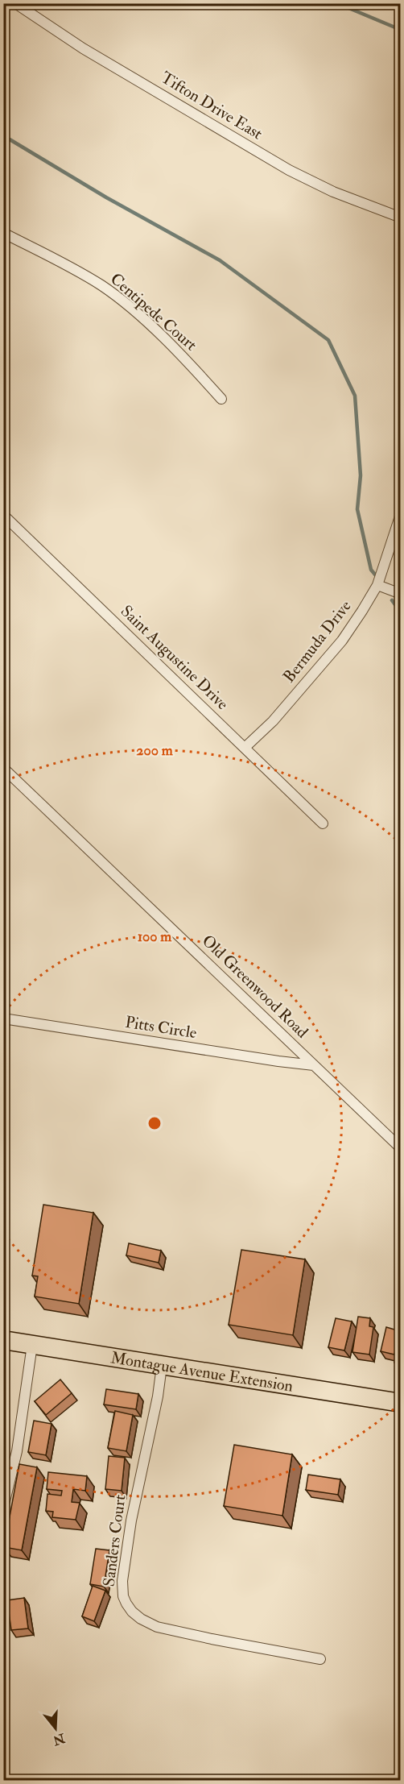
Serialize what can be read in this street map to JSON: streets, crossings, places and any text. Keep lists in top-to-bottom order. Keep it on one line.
{"streets":{"highway":["Montague Avenue Extension"],"street":["Tifton Drive East","Centipede Court","Bermuda Drive","Saint Augustine Drive","Old Greenwood Road","Pitts Circle","Sanders Court"]},"crossings":[["Bermuda Drive","Saint Augustine Drive"],["Old Greenwood Road","Pitts Circle"],["Montague Avenue Extension","Sanders Court"]],"north":"bottom","rings":["200 m","100 m"]}
